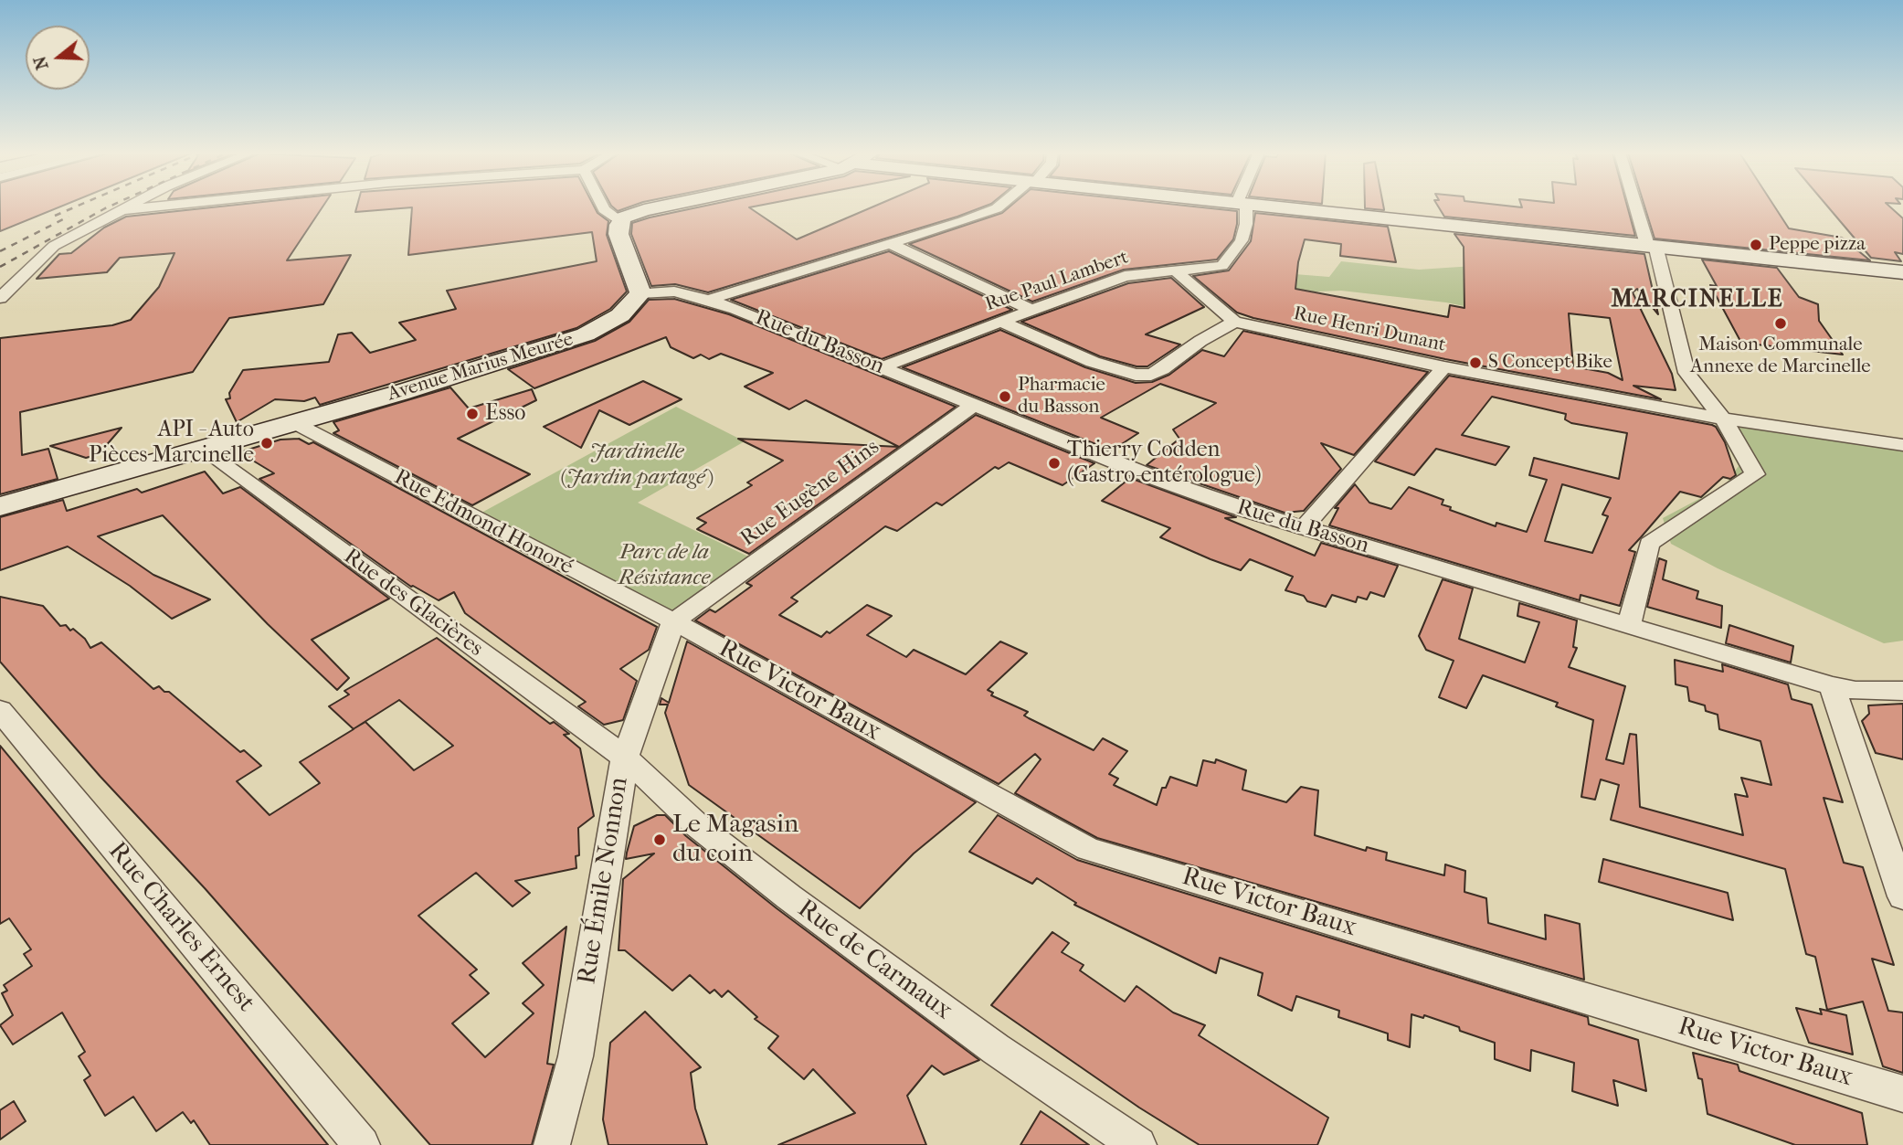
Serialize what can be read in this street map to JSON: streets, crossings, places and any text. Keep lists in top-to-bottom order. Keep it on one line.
{"streets":{"main road":["Avenue Marius Meurée"],"street":["Rue Paul Lambert","Rue Henri Dunant","Rue du Basson","Rue Eugène Hins","Rue Edmond Honoré","Rue des Glacières","Rue Victor Baux","Rue Émile Nonnon","Rue Charles Ernest","Rue de Carmaux"]},"crossings":[["Rue Paul Lambert","Rue Henri Dunant"],["Rue Paul Lambert","Rue du Basson"],["Rue du Basson","Avenue Marius Meurée"],["Rue du Basson","Rue Eugène Hins"],["Avenue Marius Meurée","Rue Edmond Honoré"],["Avenue Marius Meurée","Rue des Glacières"],["Rue Eugène Hins","Rue Edmond Honoré"],["Rue Eugène Hins","Rue Victor Baux"],["Rue Eugène Hins","Rue Émile Nonnon"],["Rue Edmond Honoré","Rue Victor Baux"],["Rue Edmond Honoré","Rue Émile Nonnon"],["Rue des Glacières","Rue Émile Nonnon"],["Rue des Glacières","Rue de Carmaux"],["Rue Victor Baux","Rue Émile Nonnon"],["Rue Émile Nonnon","Rue de Carmaux"]],"districts":["MARCINELLE"],"parks":["Jardinelle (Jardin partagé)","Parc de la Résistance"],"places":["Peppe pizza","Maison Communale Annexe de Marcinelle","S Concept Bike","Pharmacie du Basson","Esso","API - Auto Pièces Marcinelle","Thierry Codden (Gastro-entérologue)","Le Magasin du coin"],"north":"left"}
